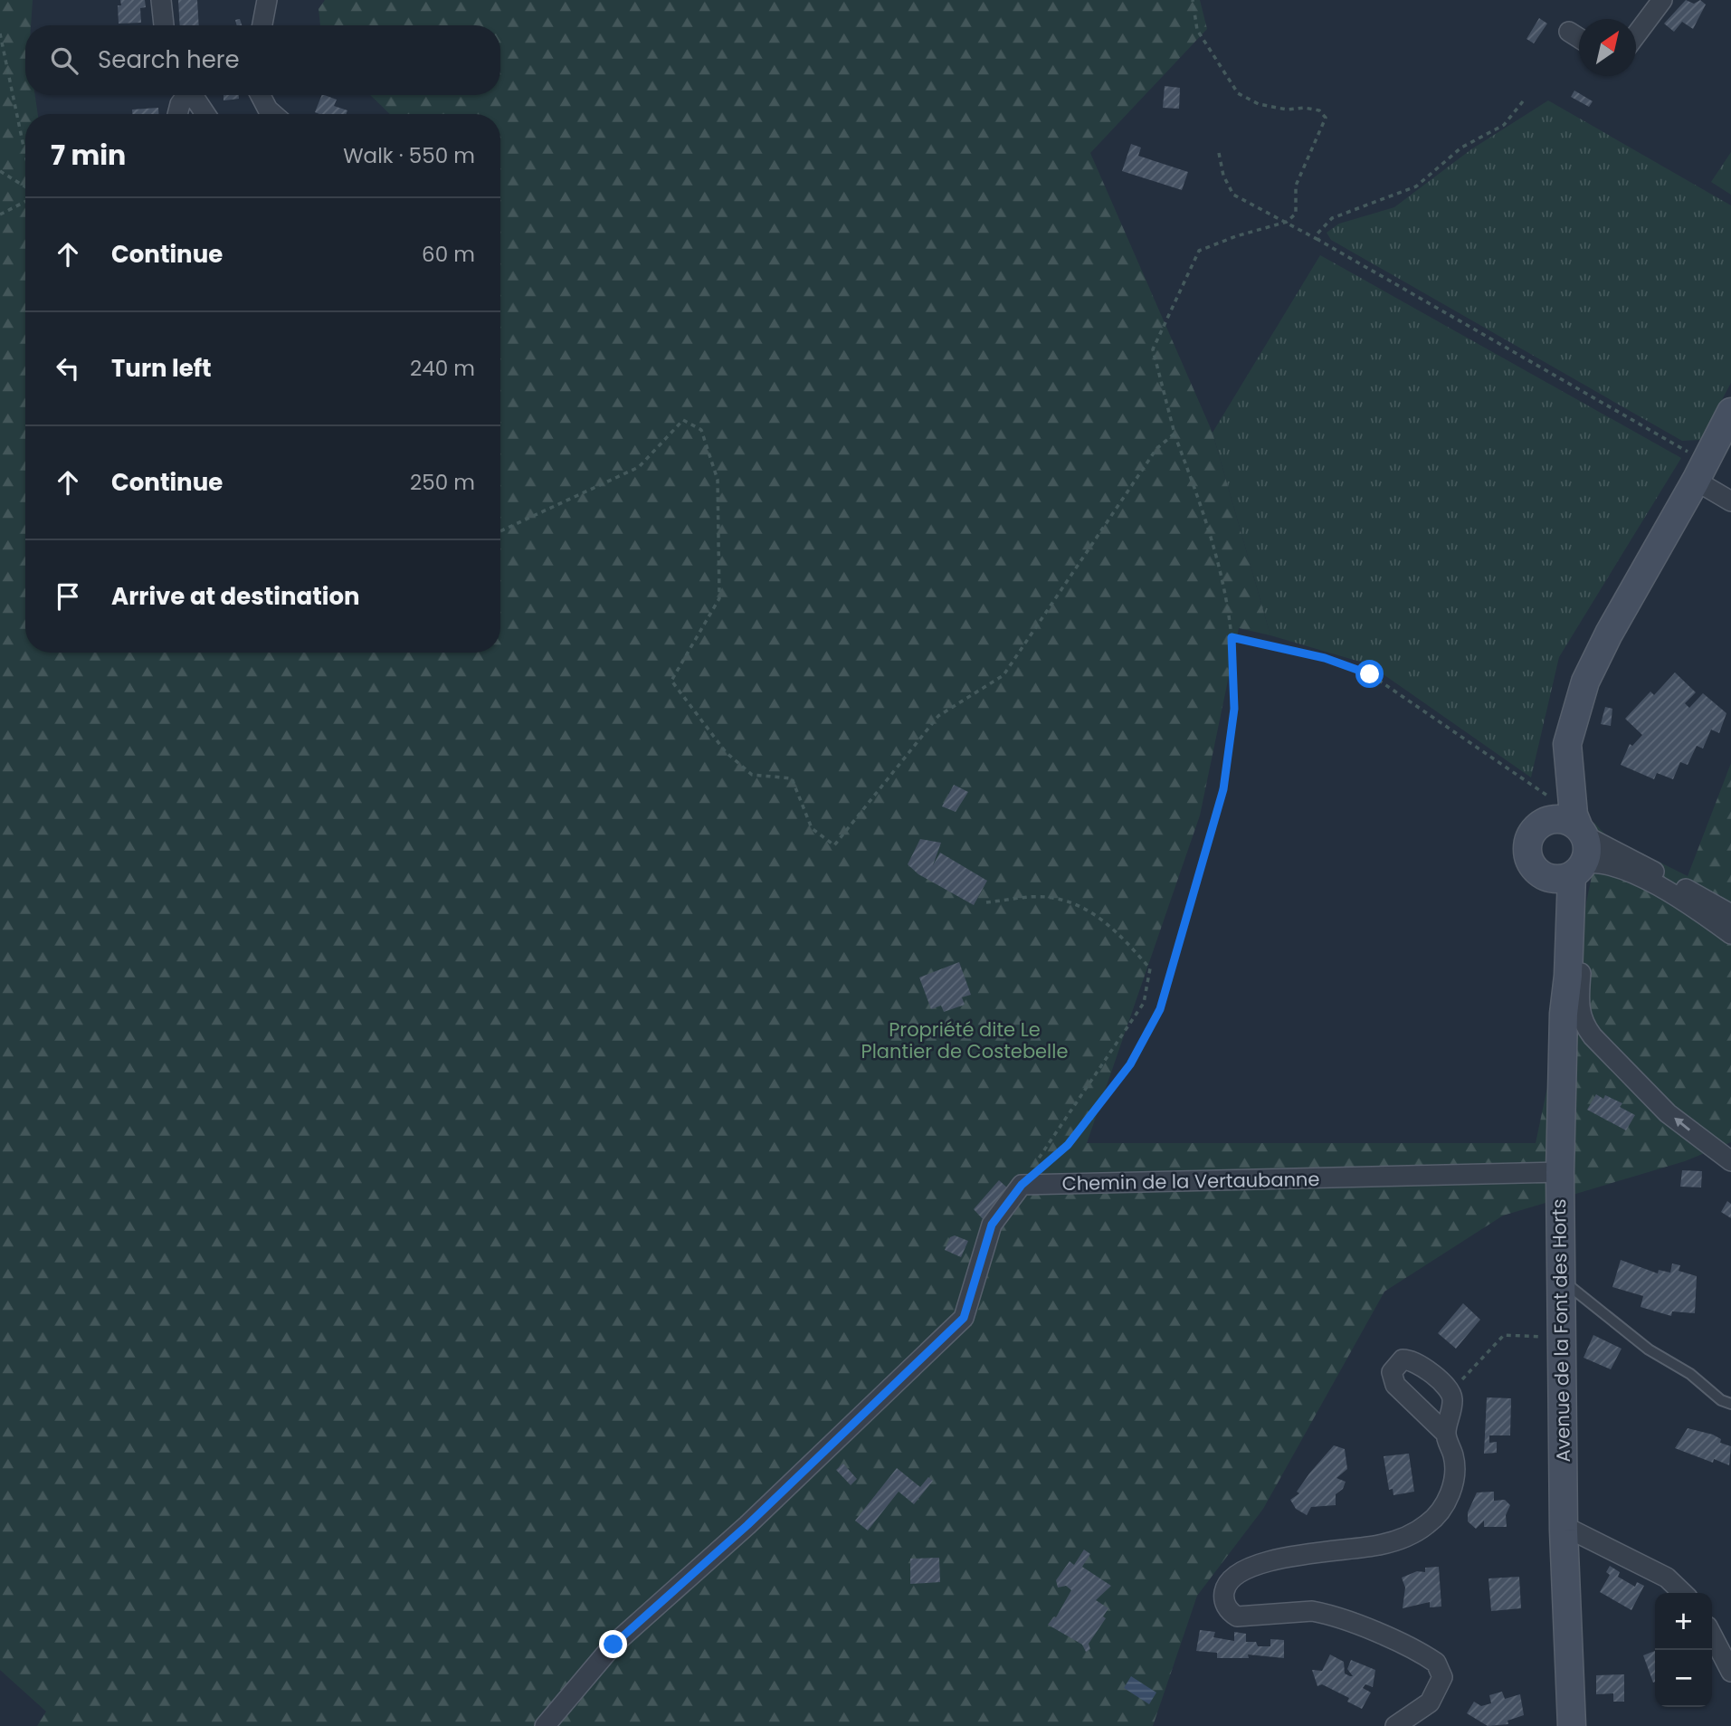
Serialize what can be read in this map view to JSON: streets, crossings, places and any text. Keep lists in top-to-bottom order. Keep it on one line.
{"streets":{"main road":["Avenue de la Font des Horts"],"street":["Chemin de la Vertaubanne"]},"crossings":[["Chemin de la Vertaubanne","Avenue de la Font des Horts"]],"parks":["Propriété dite Le Plantier de Costebelle"],"north":"top right","page":{"search":"Search here","heading":["7 min","Walk · 550 m"],"list":[["Continue","60 m"],["Turn left","240 m"],["Continue","250 m"],"Arrive at destination"],"map_buttons":["+","−"]}}
